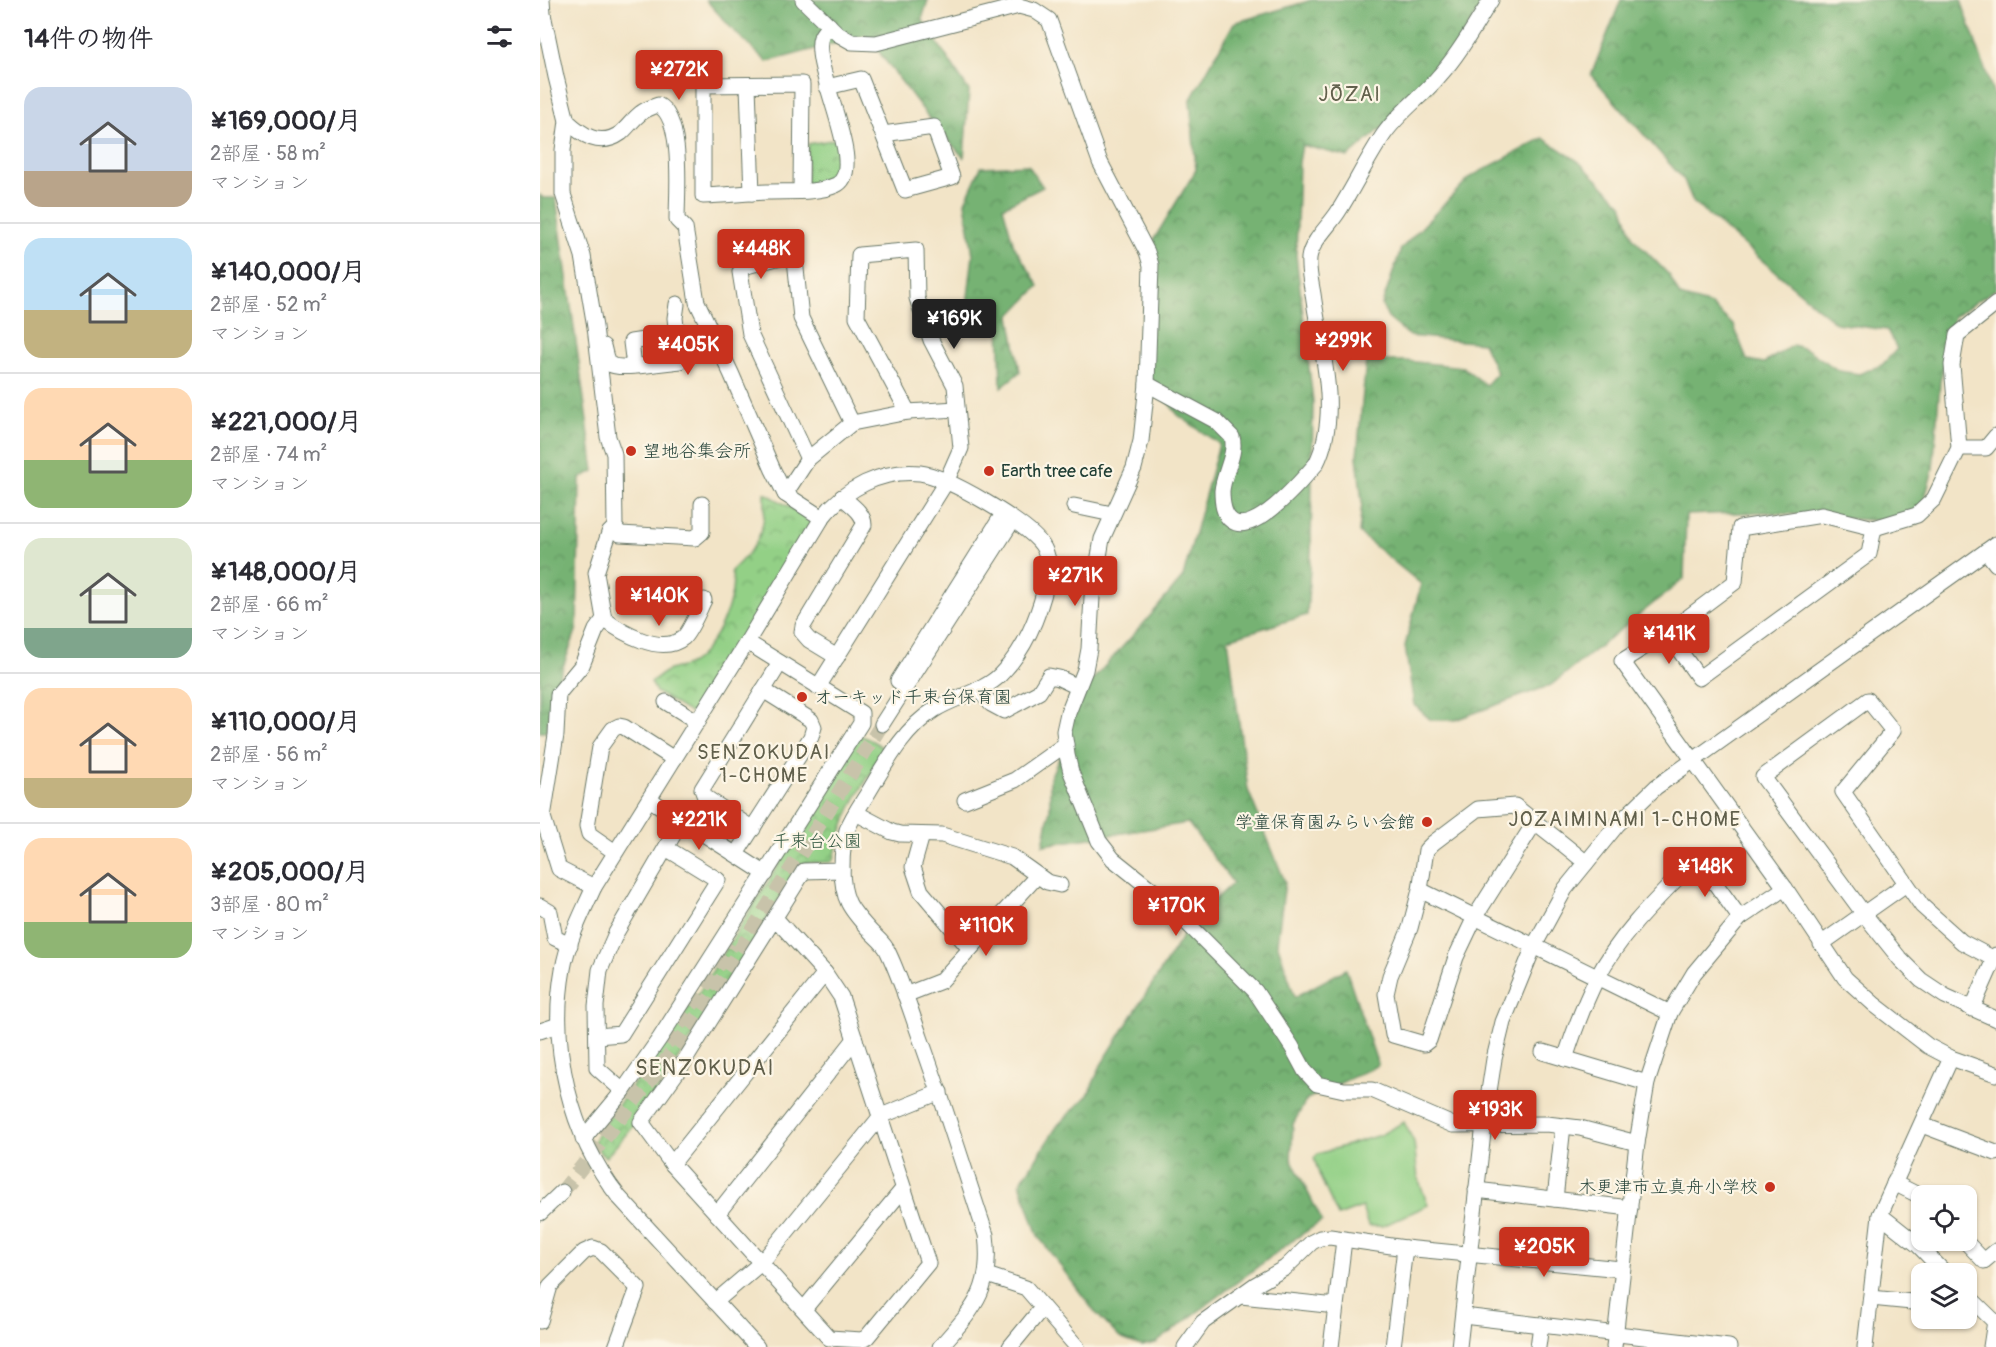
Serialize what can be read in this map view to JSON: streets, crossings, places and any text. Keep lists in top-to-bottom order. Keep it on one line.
{"districts":["JŌZAI","SENZOKUDAI 1-CHOME","JOZAIMINAMI 1-CHOME","SENZOKUDAI"],"parks":["千束台公園"],"places":["望地谷集会所","Earth tree cafe","オーキッド千束台保育園","学童保育園みらい会館","木更津市立真舟小学校"],"page":{"heading":"14件の物件","price":["¥272K","¥448K","¥169K","¥299K","¥405K","¥271K","¥140K","¥141K","¥221K","¥148K","¥170K","¥110K","¥193K","¥205K"],"list":[{"name":"¥169,000/月","note":"2部屋 · 58 m² · マンション"},{"name":"¥140,000/月","note":"2部屋 · 52 m² · マンション"},{"name":"¥221,000/月","note":"2部屋 · 74 m² · マンション"},{"name":"¥148,000/月","note":"2部屋 · 66 m² · マンション"},{"name":"¥110,000/月","note":"2部屋 · 56 m² · マンション"},{"name":"¥205,000/月","note":"3部屋 · 80 m² · マンション"}]}}
